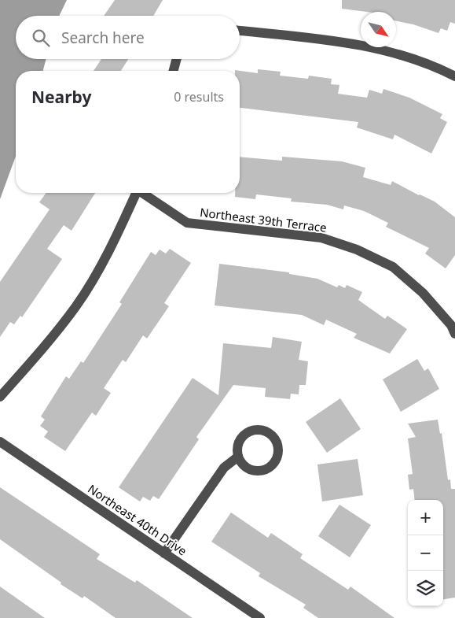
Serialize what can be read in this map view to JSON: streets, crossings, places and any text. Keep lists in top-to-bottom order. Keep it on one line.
{"streets":{"street":["Northeast 39th Terrace","Northeast 40th Drive"]},"north":"bottom right","page":{"search":"Search here","heading":["Nearby","0 results"],"map_buttons":["+","−"]}}
